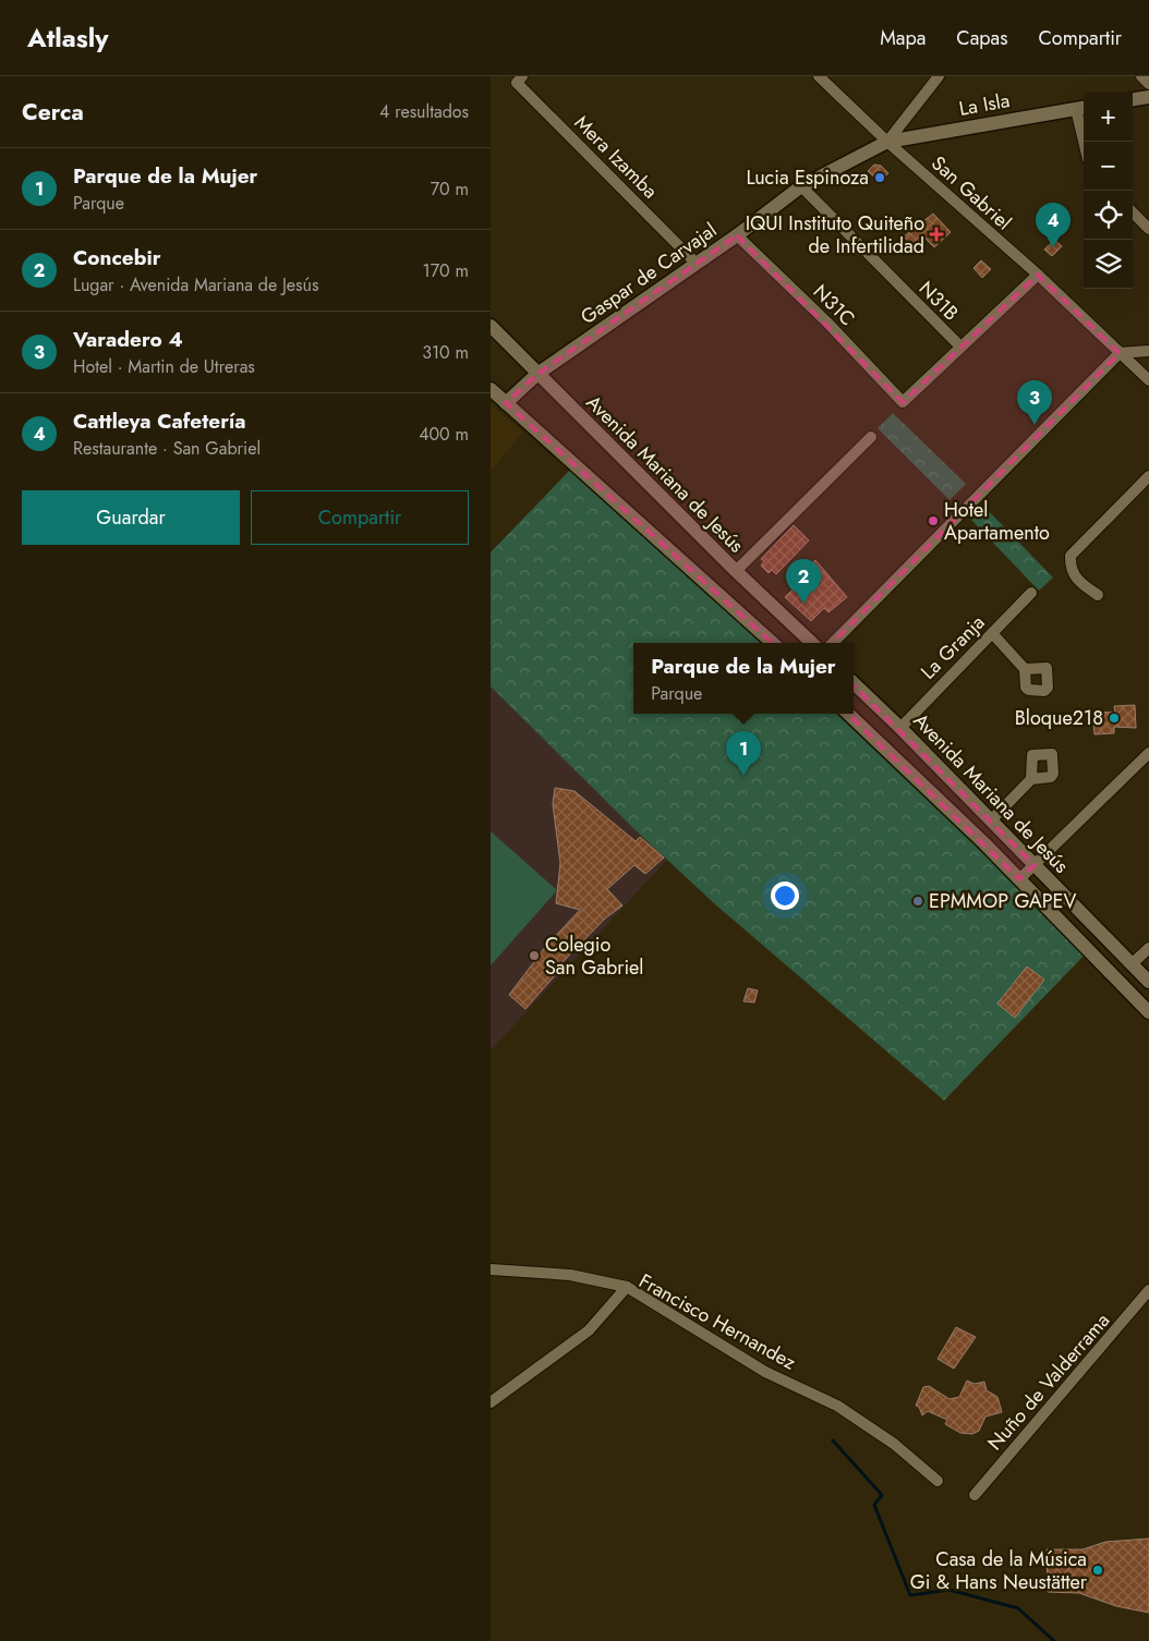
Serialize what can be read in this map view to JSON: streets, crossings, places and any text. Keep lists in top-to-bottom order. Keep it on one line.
{"streets":{"main road":["La Isla","Gaspar de Carvajal","Avenida Mariana de Jesús"],"street":["Mera Izamba","San Gabriel","N31B","N31C","La Granja","Francisco Hernandez","Nuño de Valderrama"]},"crossings":[["La Isla","San Gabriel"],["La Isla","Gaspar de Carvajal"],["Mera Izamba","Gaspar de Carvajal"],["San Gabriel","Gaspar de Carvajal"],["Gaspar de Carvajal","N31B"],["Gaspar de Carvajal","N31C"],["Gaspar de Carvajal","Avenida Mariana de Jesús"],["N31B","N31C"],["Avenida Mariana de Jesús","La Granja"]],"places":{"other":["Lucia Espinoza","Hotel Apartamento","Bloque218","EPMMOP GAPEV","Colegio San Gabriel","Casa de la Música Gi & Hans Neustätter"],"health":["IQUI Instituto Quiteño de Infertilidad"]},"page":{"header":"Atlasly","nav":["Mapa","Capas","Compartir"],"heading":["Cerca","4 resultados"],"map_buttons":["+","−"],"list":[{"mark":"1","name":"Parque de la Mujer","note":"Parque","value":"70 m"},{"mark":"2","name":"Concebir","note":"Lugar · Avenida Mariana de Jesús","value":"170 m"},{"mark":"3","name":"Varadero 4","note":"Hotel · Martin de Utreras","value":"310 m"},{"mark":"4","name":"Cattleya Cafetería","note":"Restaurante · San Gabriel","value":"400 m"}],"pins":["4","3","2","1"],"buttons":["Guardar","Compartir"],"popup":["Parque de la Mujer","Parque"]}}
